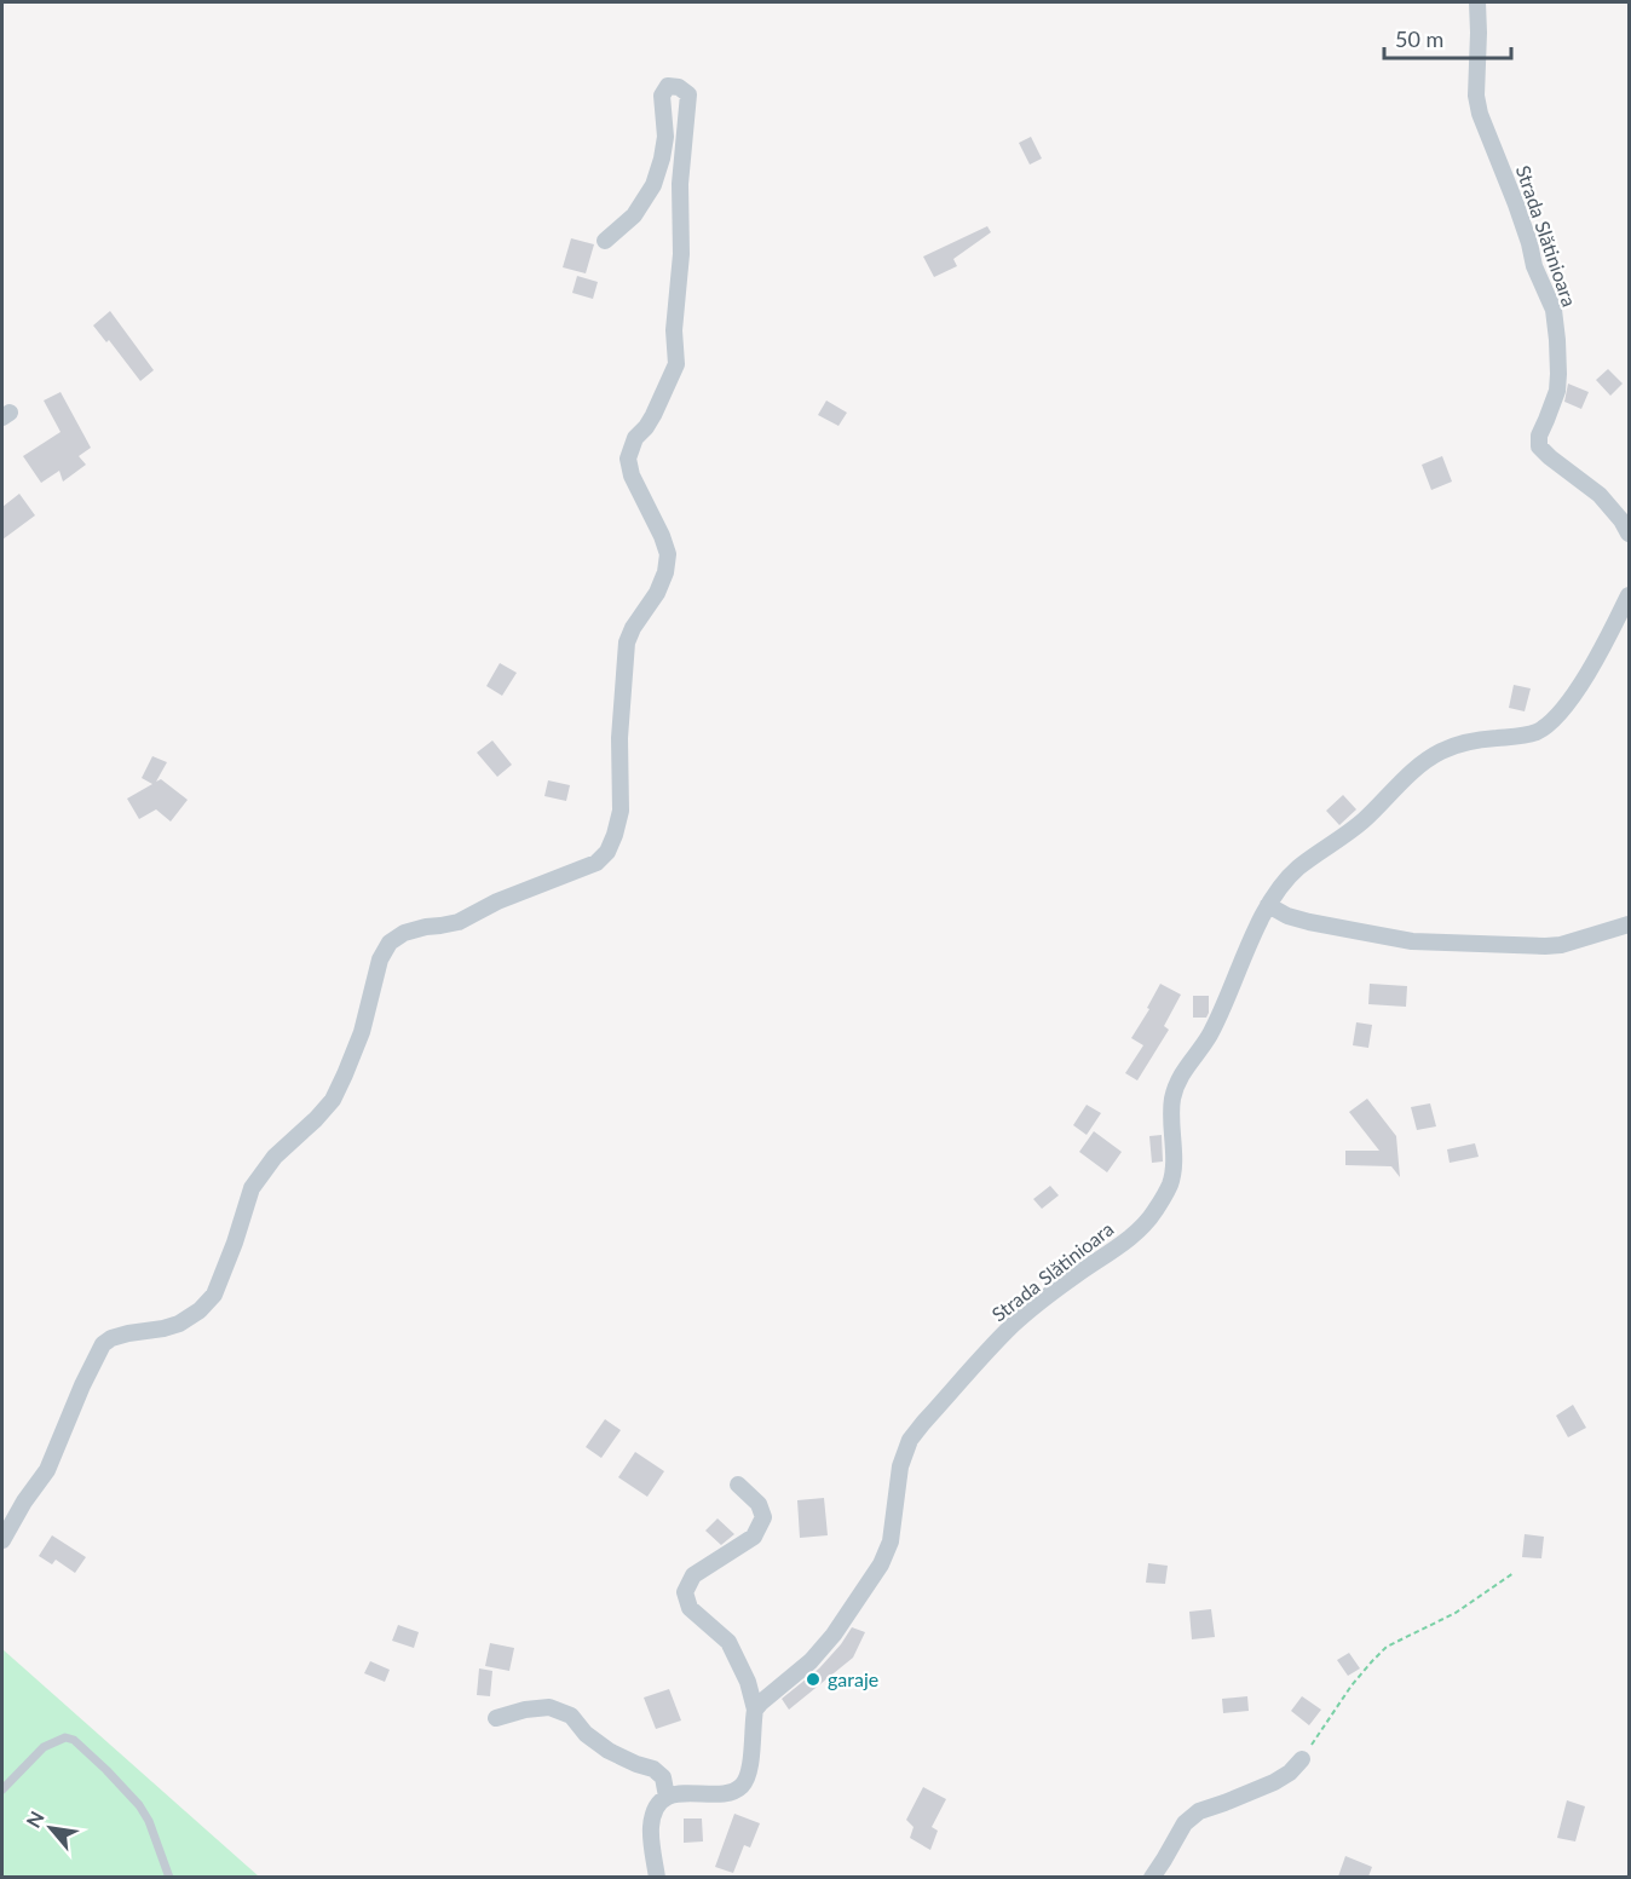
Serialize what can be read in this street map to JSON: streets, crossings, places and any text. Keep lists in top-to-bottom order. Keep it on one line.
{"streets":{"street":["Strada Slătinioara"]},"places":["garaje"],"scale_bar":"50 m","north":"top left"}
